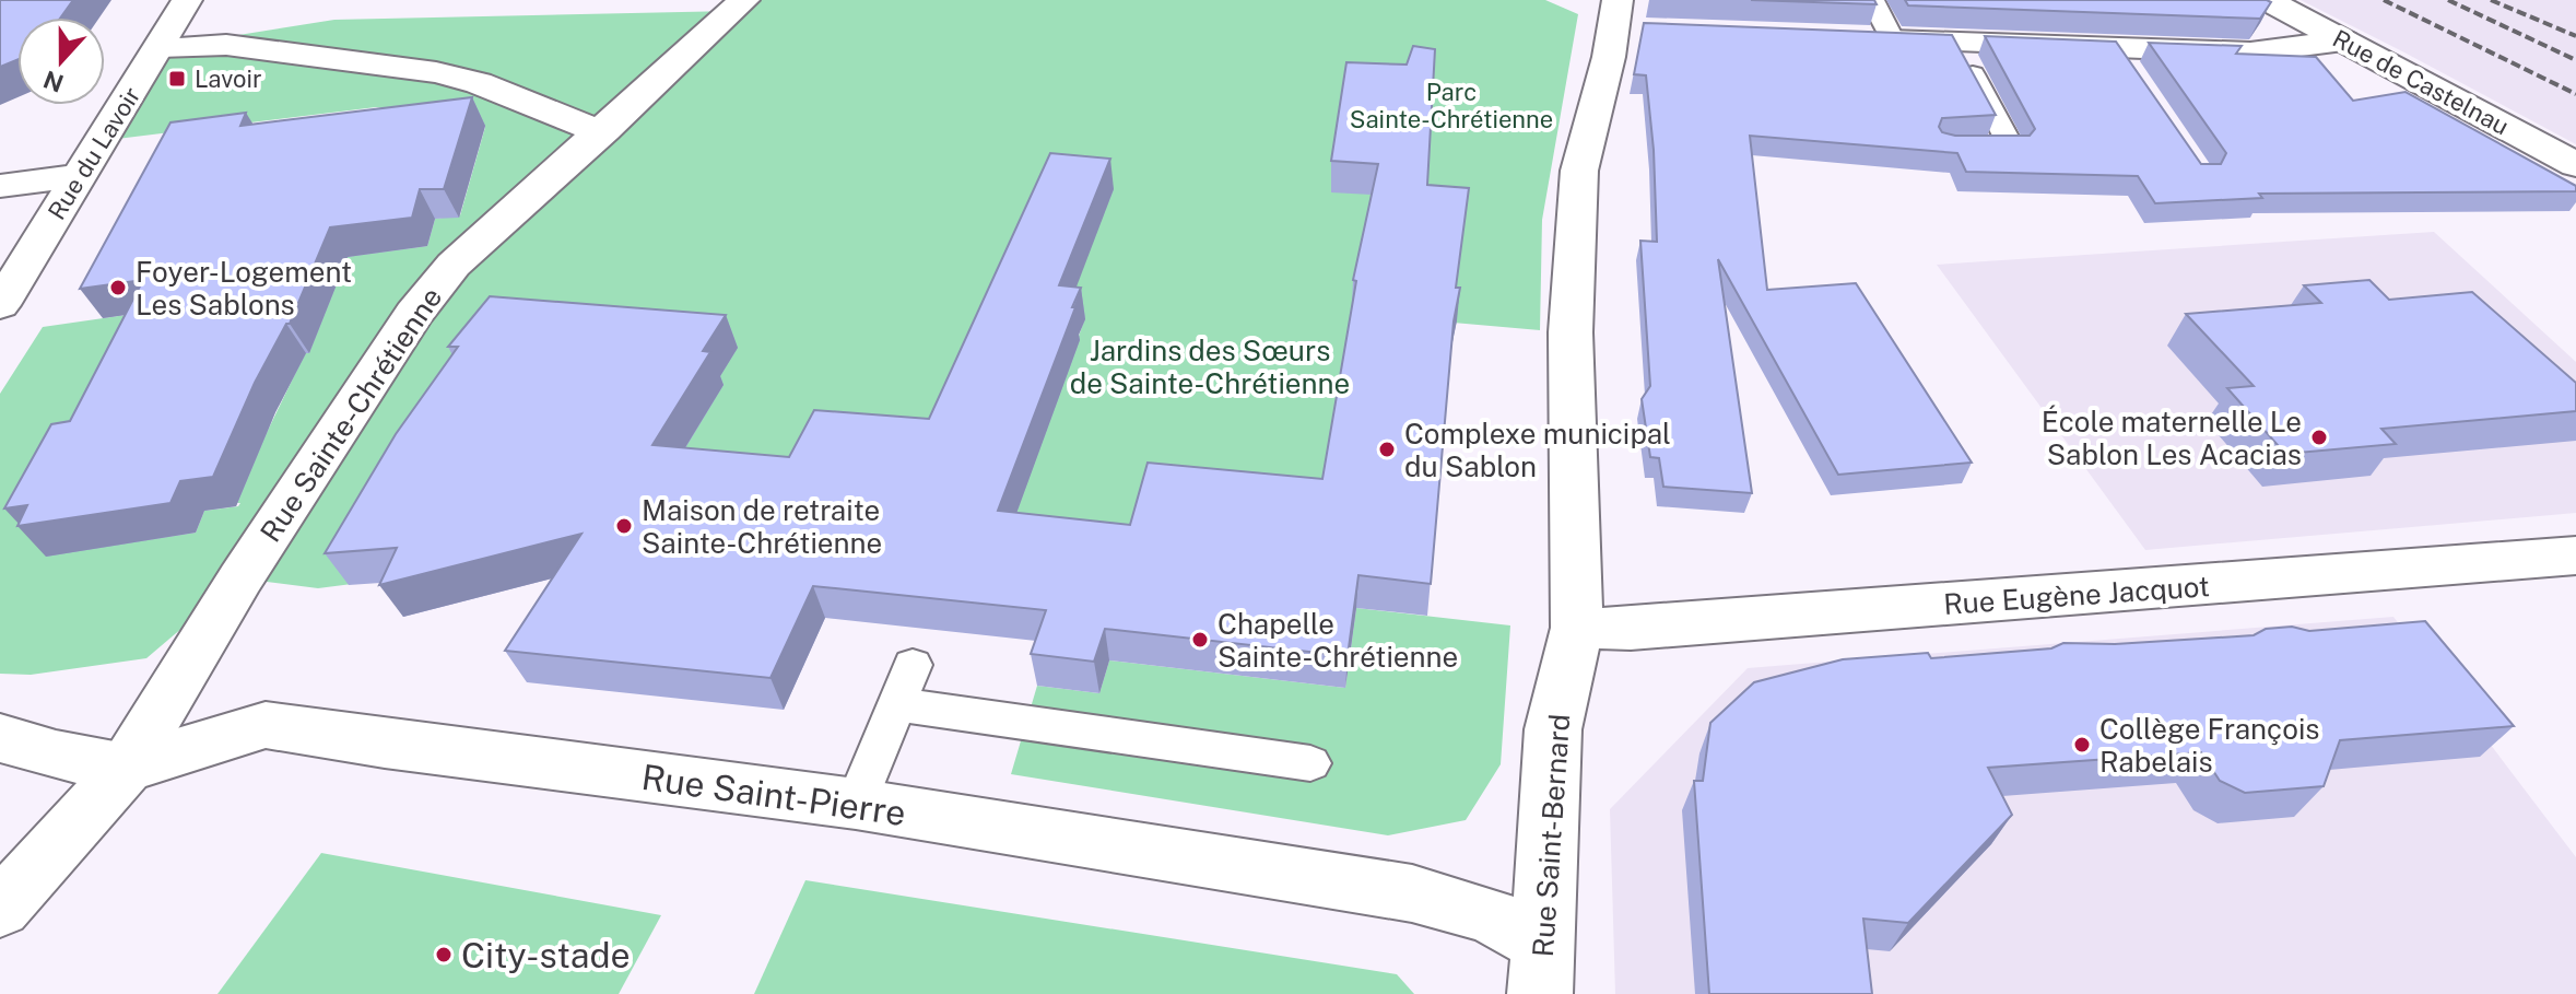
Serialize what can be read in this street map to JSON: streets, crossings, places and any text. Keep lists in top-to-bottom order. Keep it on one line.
{"streets":{"street":["Rue de Castelnau","Rue du Lavoir","Rue Sainte-Chrétienne","Rue Eugène Jacquot","Rue Saint-Pierre","Rue Saint-Bernard"]},"crossings":[["Rue Sainte-Chrétienne","Rue Saint-Pierre"],["Rue Eugène Jacquot","Rue Saint-Bernard"],["Rue Saint-Pierre","Rue Saint-Bernard"]],"parks":["Parc Sainte-Chrétienne","Jardins des Sœurs de Sainte-Chrétienne"],"places":{"transit":["Lavoir"],"other":["Foyer-Logement Les Sablons","École maternelle Le Sablon Les Acacias","Complexe municipal du Sablon","Maison de retraite Sainte-Chrétienne","Chapelle Sainte-Chrétienne","Collège François Rabelais","City-stade"]},"north":"bottom"}
